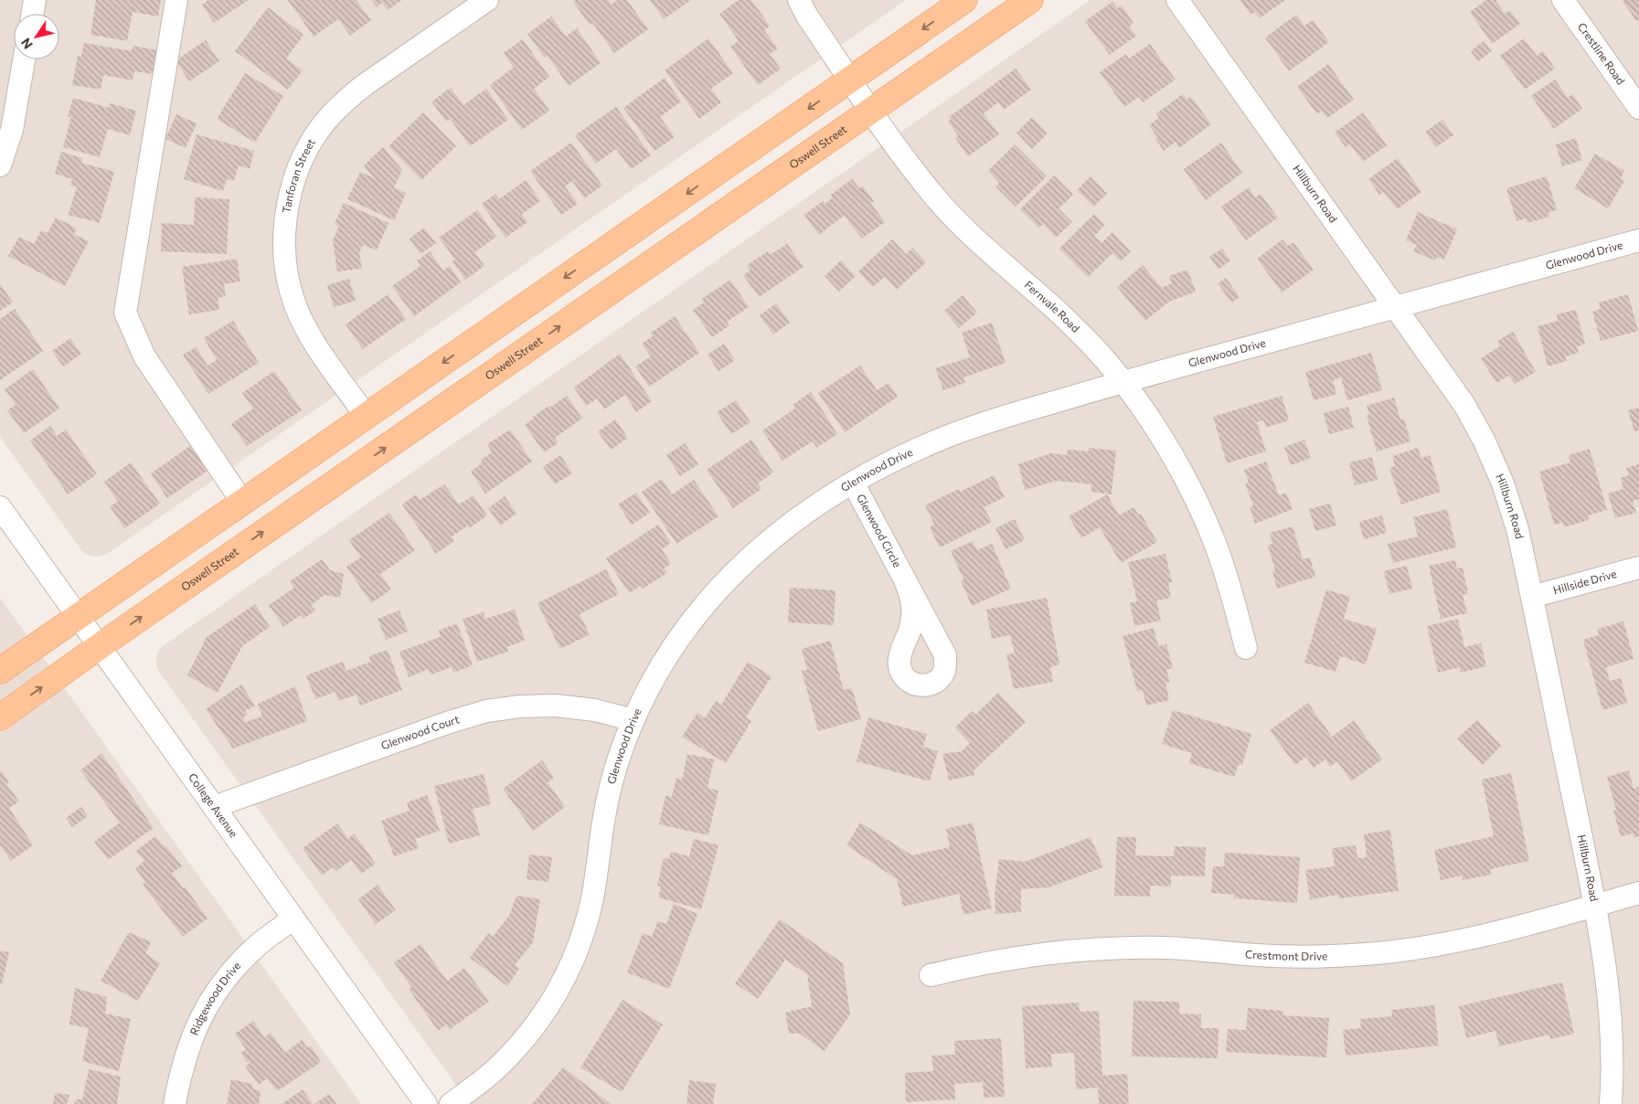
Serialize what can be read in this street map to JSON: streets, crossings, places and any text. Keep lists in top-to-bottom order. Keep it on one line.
{"streets":{"main road":["Oswell Street"],"street":["Crestline Road","Tanforan Street","Hillburn Road","Glenwood Drive","Fernvale Road","Glenwood Circle","Hillside Drive","Glenwood Court","College Avenue","Crestmont Drive","Ridgewood Drive"]},"crossings":[["Oswell Street","Fernvale Road"],["Oswell Street","College Avenue"],["Hillburn Road","Glenwood Drive"],["Hillburn Road","Hillside Drive"],["Hillburn Road","Crestmont Drive"],["Glenwood Drive","Fernvale Road"],["Glenwood Drive","Glenwood Circle"],["Glenwood Drive","Glenwood Court"],["Glenwood Court","College Avenue"],["College Avenue","Ridgewood Drive"]],"north":"bottom left"}
